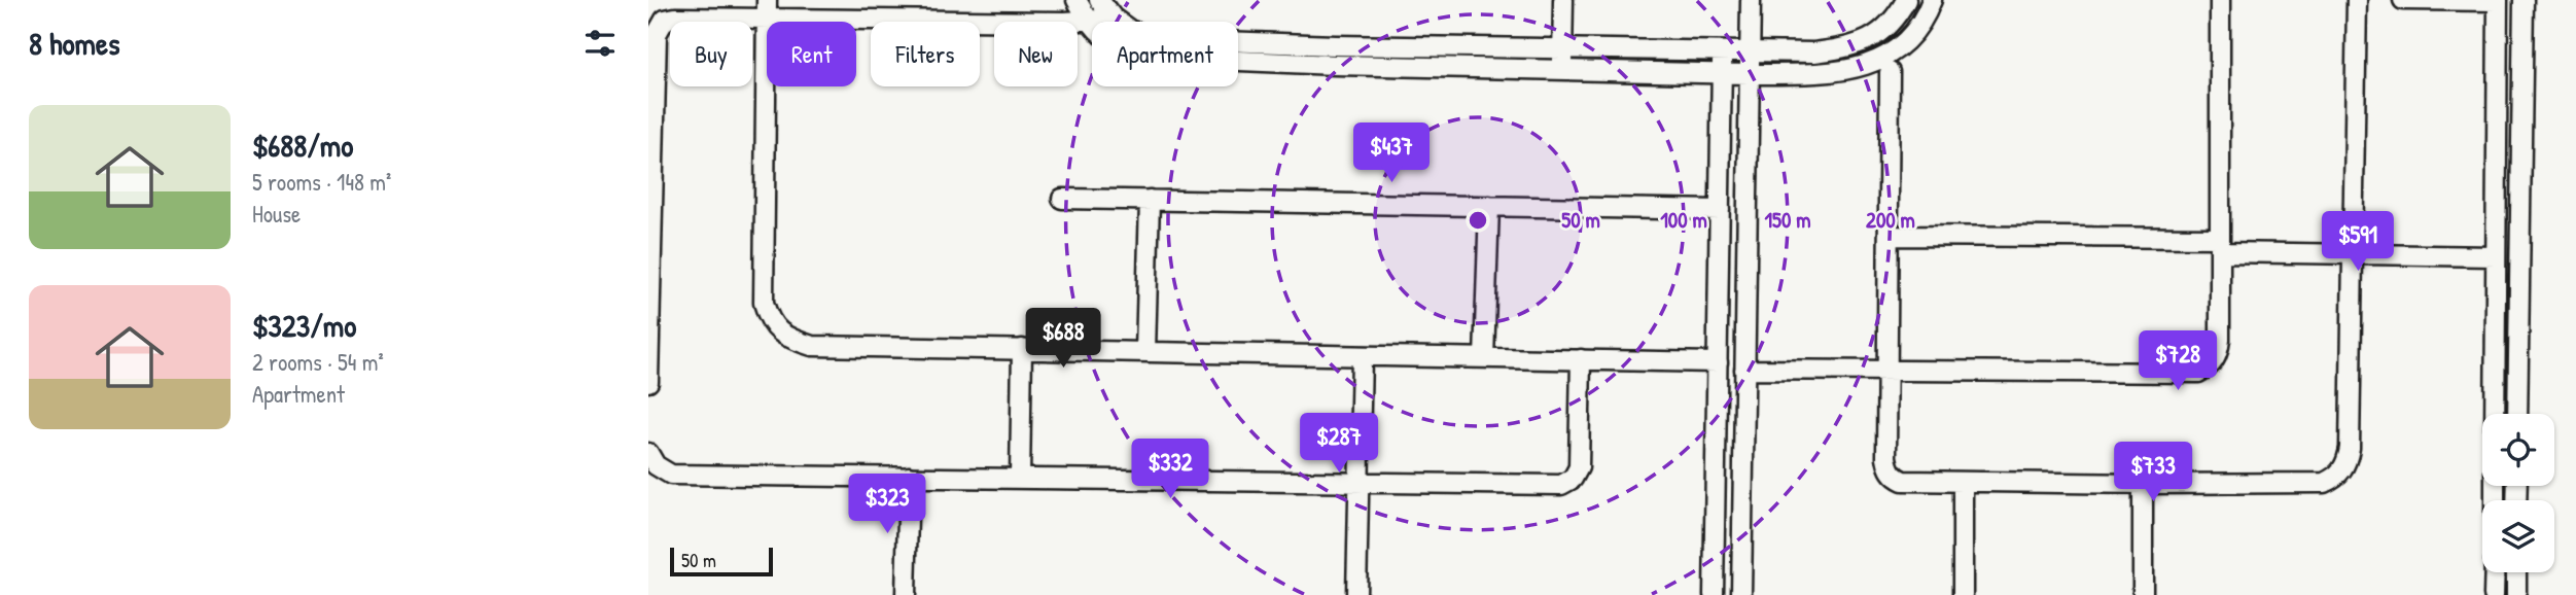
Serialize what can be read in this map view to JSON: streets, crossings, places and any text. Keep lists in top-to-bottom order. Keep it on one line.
{"scale_bar":"50 m","page":{"heading":"8 homes","chip":["Buy","Rent","Filters","New","Apartment"],"list":[{"name":"$688/mo","note":"5 rooms · 148 m² · House"},{"name":"$323/mo","note":"2 rooms · 54 m² · Apartment"}],"price":["$437","$591","$688","$728","$287","$332","$733","$323"],"scale":"50 m"},"rings":["50 m","100 m","150 m","200 m"]}
